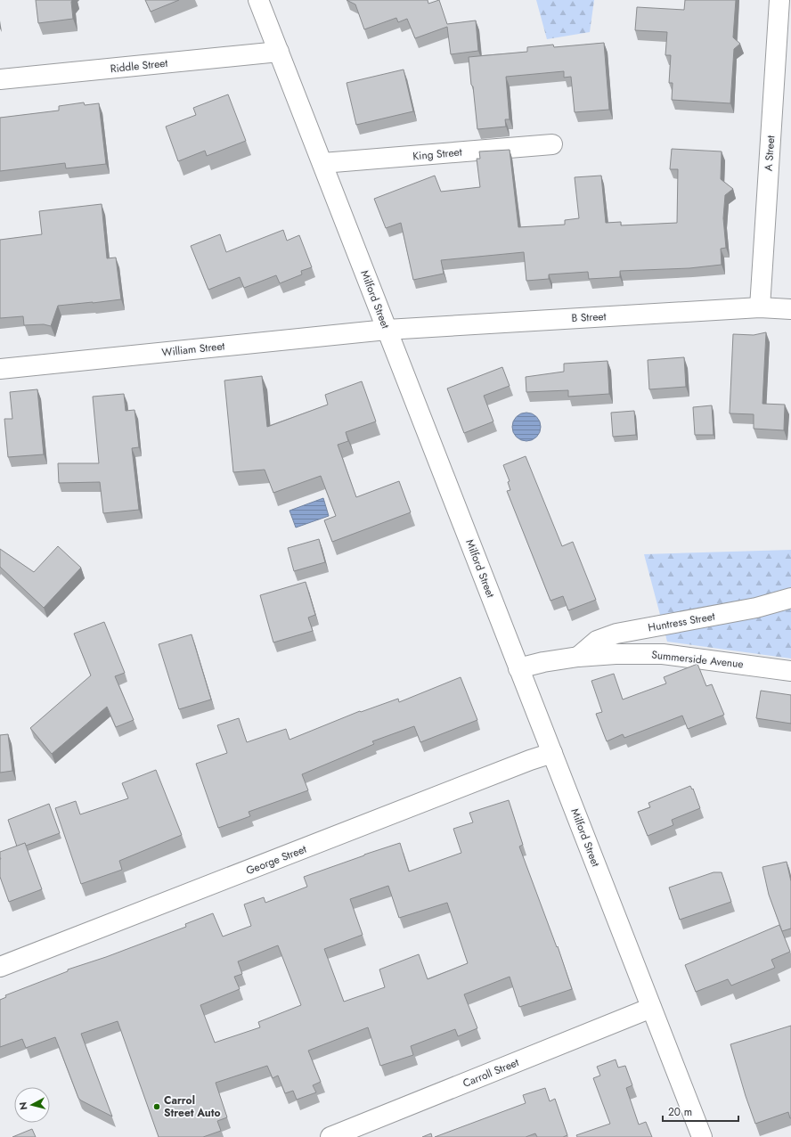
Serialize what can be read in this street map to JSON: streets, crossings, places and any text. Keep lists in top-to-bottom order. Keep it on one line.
{"streets":{"street":["Riddle Street","A Street","King Street","Milford Street","B Street","William Street","Huntress Street","Summerside Avenue","George Street","Carroll Street"]},"crossings":[["Riddle Street","Milford Street"],["A Street","B Street"],["King Street","Milford Street"],["Milford Street","B Street"],["Milford Street","William Street"],["Milford Street","Summerside Avenue"],["Milford Street","George Street"],["Milford Street","Carroll Street"],["B Street","William Street"],["Huntress Street","Summerside Avenue"]],"places":["Carrol Street Auto"],"scale_bar":"20 m","north":"left"}
